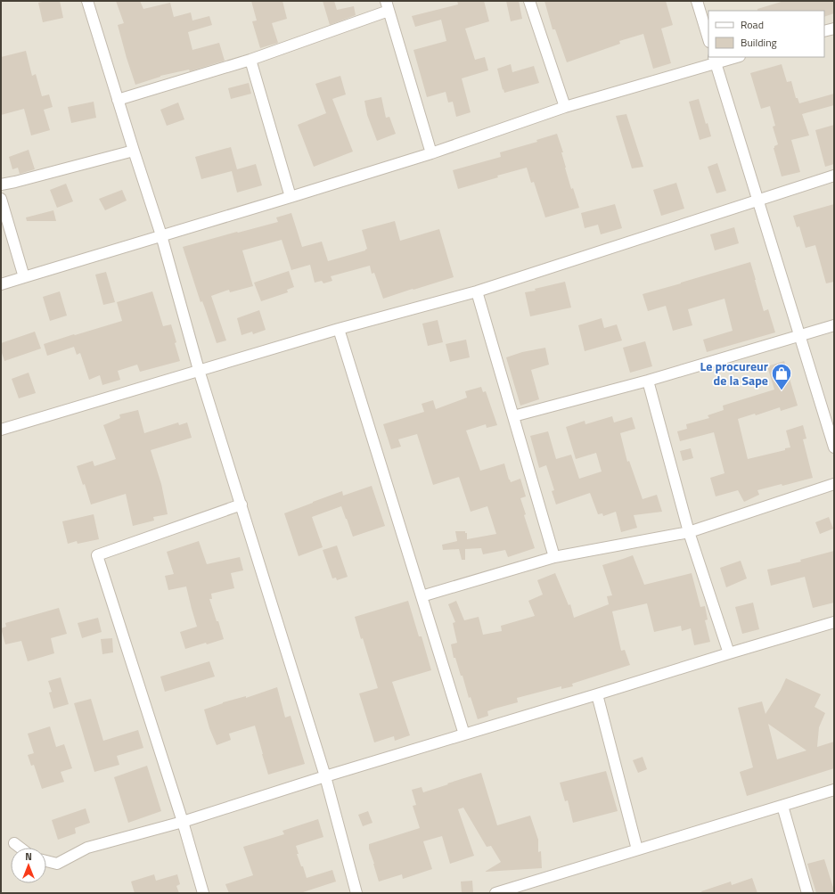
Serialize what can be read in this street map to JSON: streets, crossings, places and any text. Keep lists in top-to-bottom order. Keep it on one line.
{"places":{"shop":["Le procureur de la Sape"]},"legend":["Road","Building"],"north":"top"}
